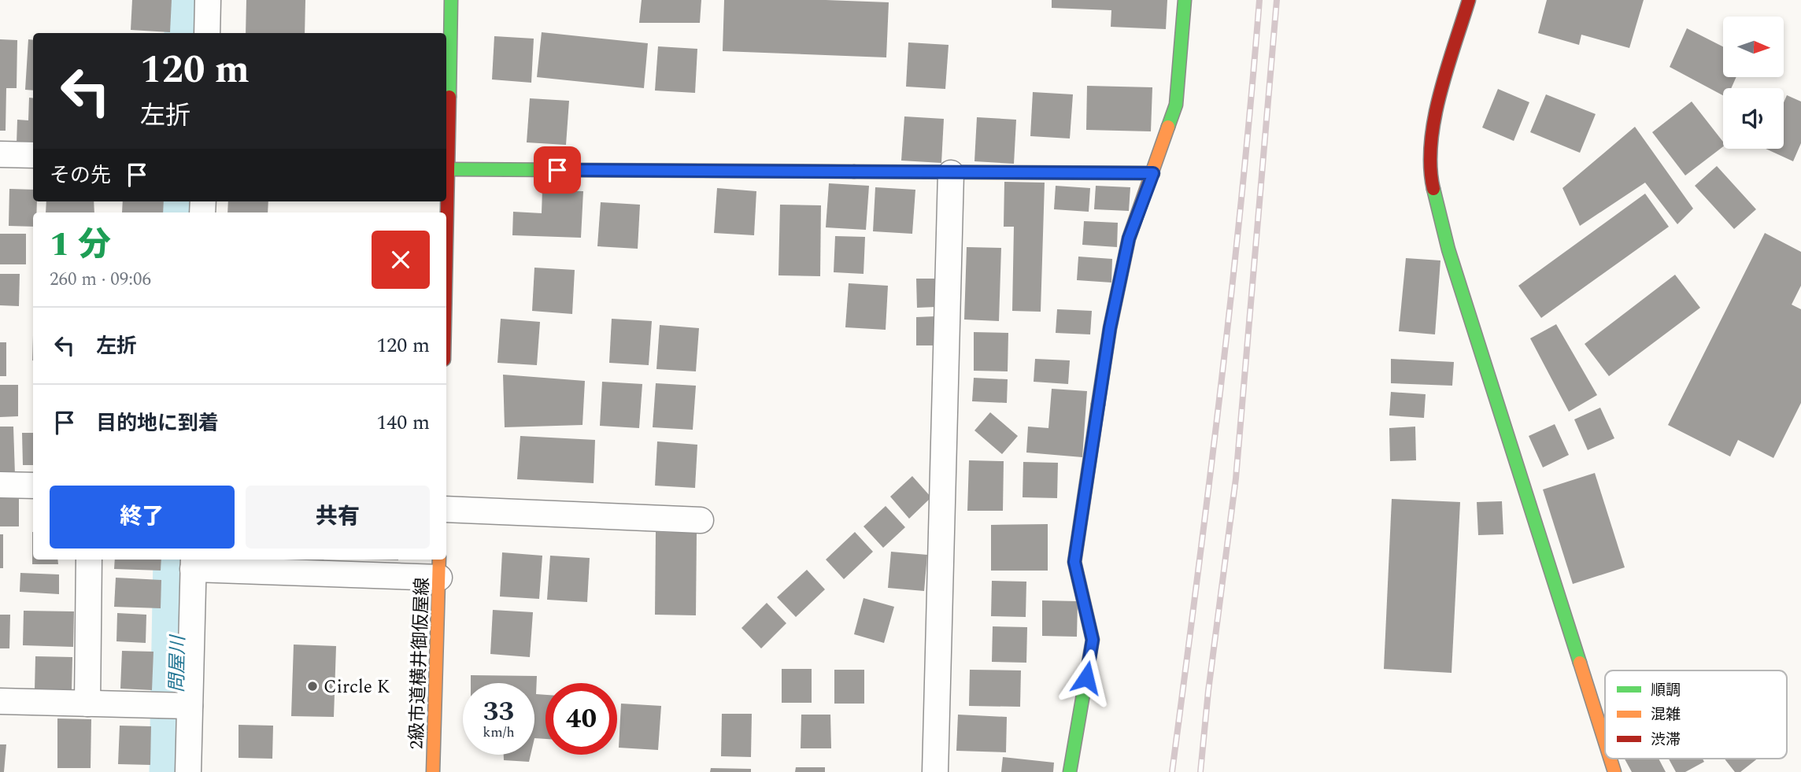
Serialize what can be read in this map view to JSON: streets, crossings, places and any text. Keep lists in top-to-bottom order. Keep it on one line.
{"streets":{"street":["2級市道横井御仮屋線"]},"water":["問屋川"],"places":["Circle K"],"legend":["順調","混雑","渋滞"],"north":"right","page":{"turn":["120 m","左折"],"then":"その先","heading":["1 分","260 m · 09:06"],"list":[{"name":"左折","value":"120 m"},{"name":"目的地に到着","value":"140 m"}],"buttons":["終了","共有"],"speed":"33 km/h","limit":"40"}}
